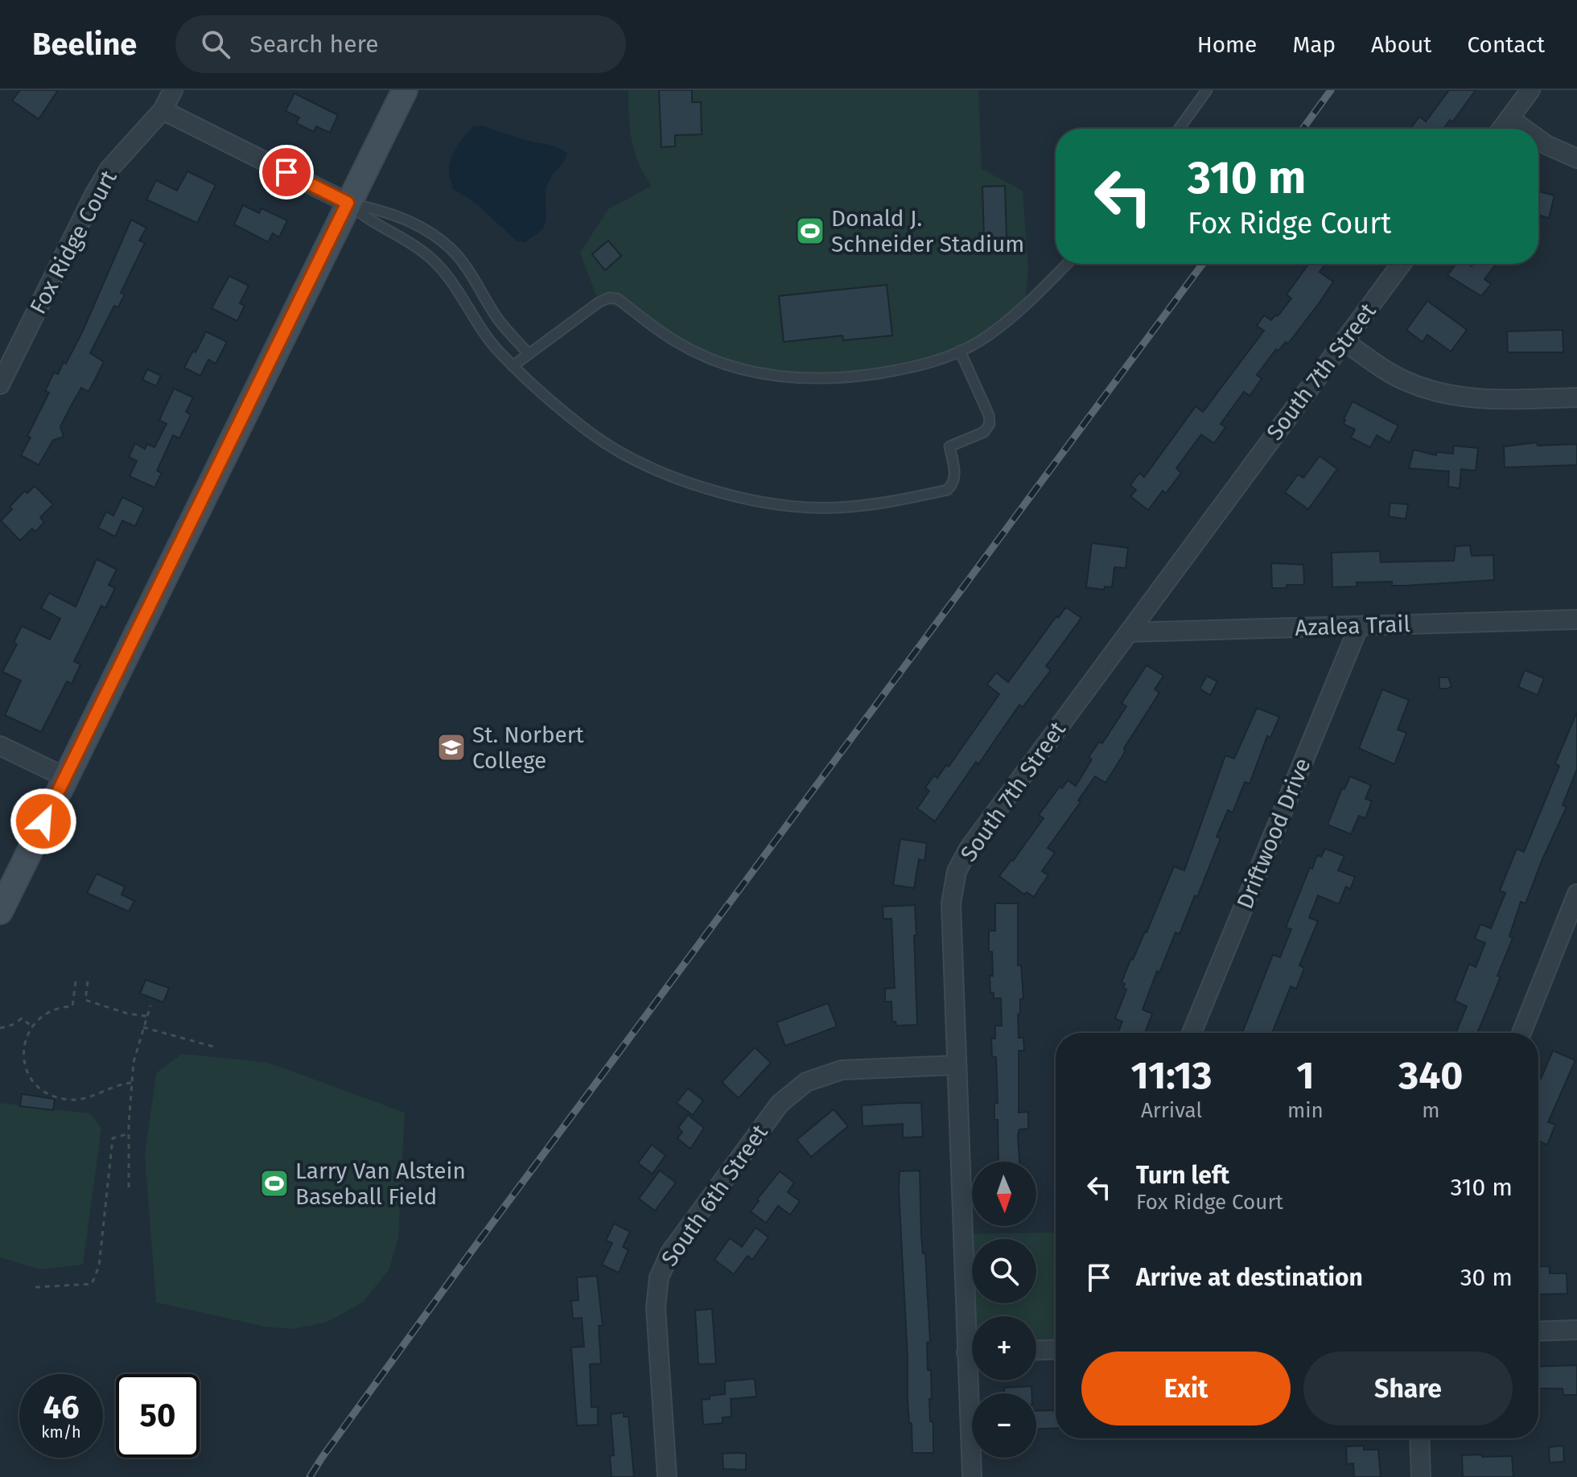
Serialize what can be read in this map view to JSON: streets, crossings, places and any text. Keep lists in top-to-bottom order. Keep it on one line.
{"streets":{"street":["Fox Ridge Court","South 7th Street","Azalea Trail","Driftwood Drive","South 6th Street"]},"crossings":[["South 7th Street","Azalea Trail"],["South 7th Street","South 6th Street"],["Azalea Trail","Driftwood Drive"]],"places":{"sports":["Donald J. Schneider Stadium","Larry Van Alstein Baseball Field"],"school or university":["St. Norbert College"]},"north":"bottom","page":{"header":"Beeline","search":"Search here","nav":["Home","Map","About","Contact"],"turn":["310 m","Fox Ridge Court"],"eta":["11:13","Arrival","1","min","340","m"],"list":[{"name":"Turn left","note":"Fox Ridge Court","value":"310 m"},{"name":"Arrive at destination","value":"30 m"}],"map_buttons":["+","−"],"buttons":["Exit","Share"],"speed":"46 km/h","limit":"50"}}
